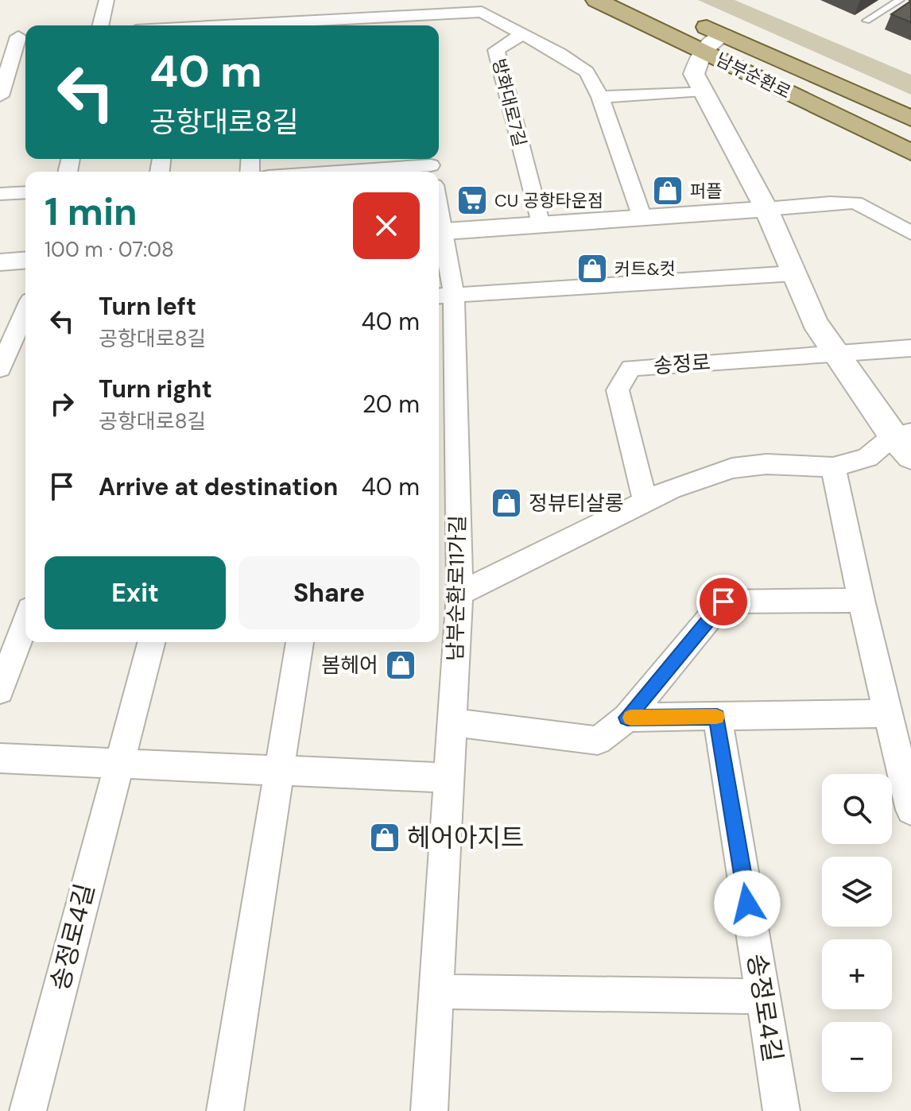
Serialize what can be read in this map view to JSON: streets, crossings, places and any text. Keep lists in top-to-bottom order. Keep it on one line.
{"streets":{"main road":["남부순환로"],"street":["방화대로7길","송정로","남부순환로11가길","송정로4길"]},"places":{"shop":["퍼플","커트&컷","정뷰티살롱","봄헤어","헤어아지트"],"supermarket":["CU 공항타운점"]},"page":{"turn":["40 m","공항대로8길"],"heading":["1 min","100 m · 07:08"],"list":[{"name":"Turn left","note":"공항대로8길","value":"40 m"},{"name":"Turn right","note":"공항대로8길","value":"20 m"},{"name":"Arrive at destination","value":"40 m"}],"buttons":["Exit","Share"],"map_buttons":["+","−"]}}
